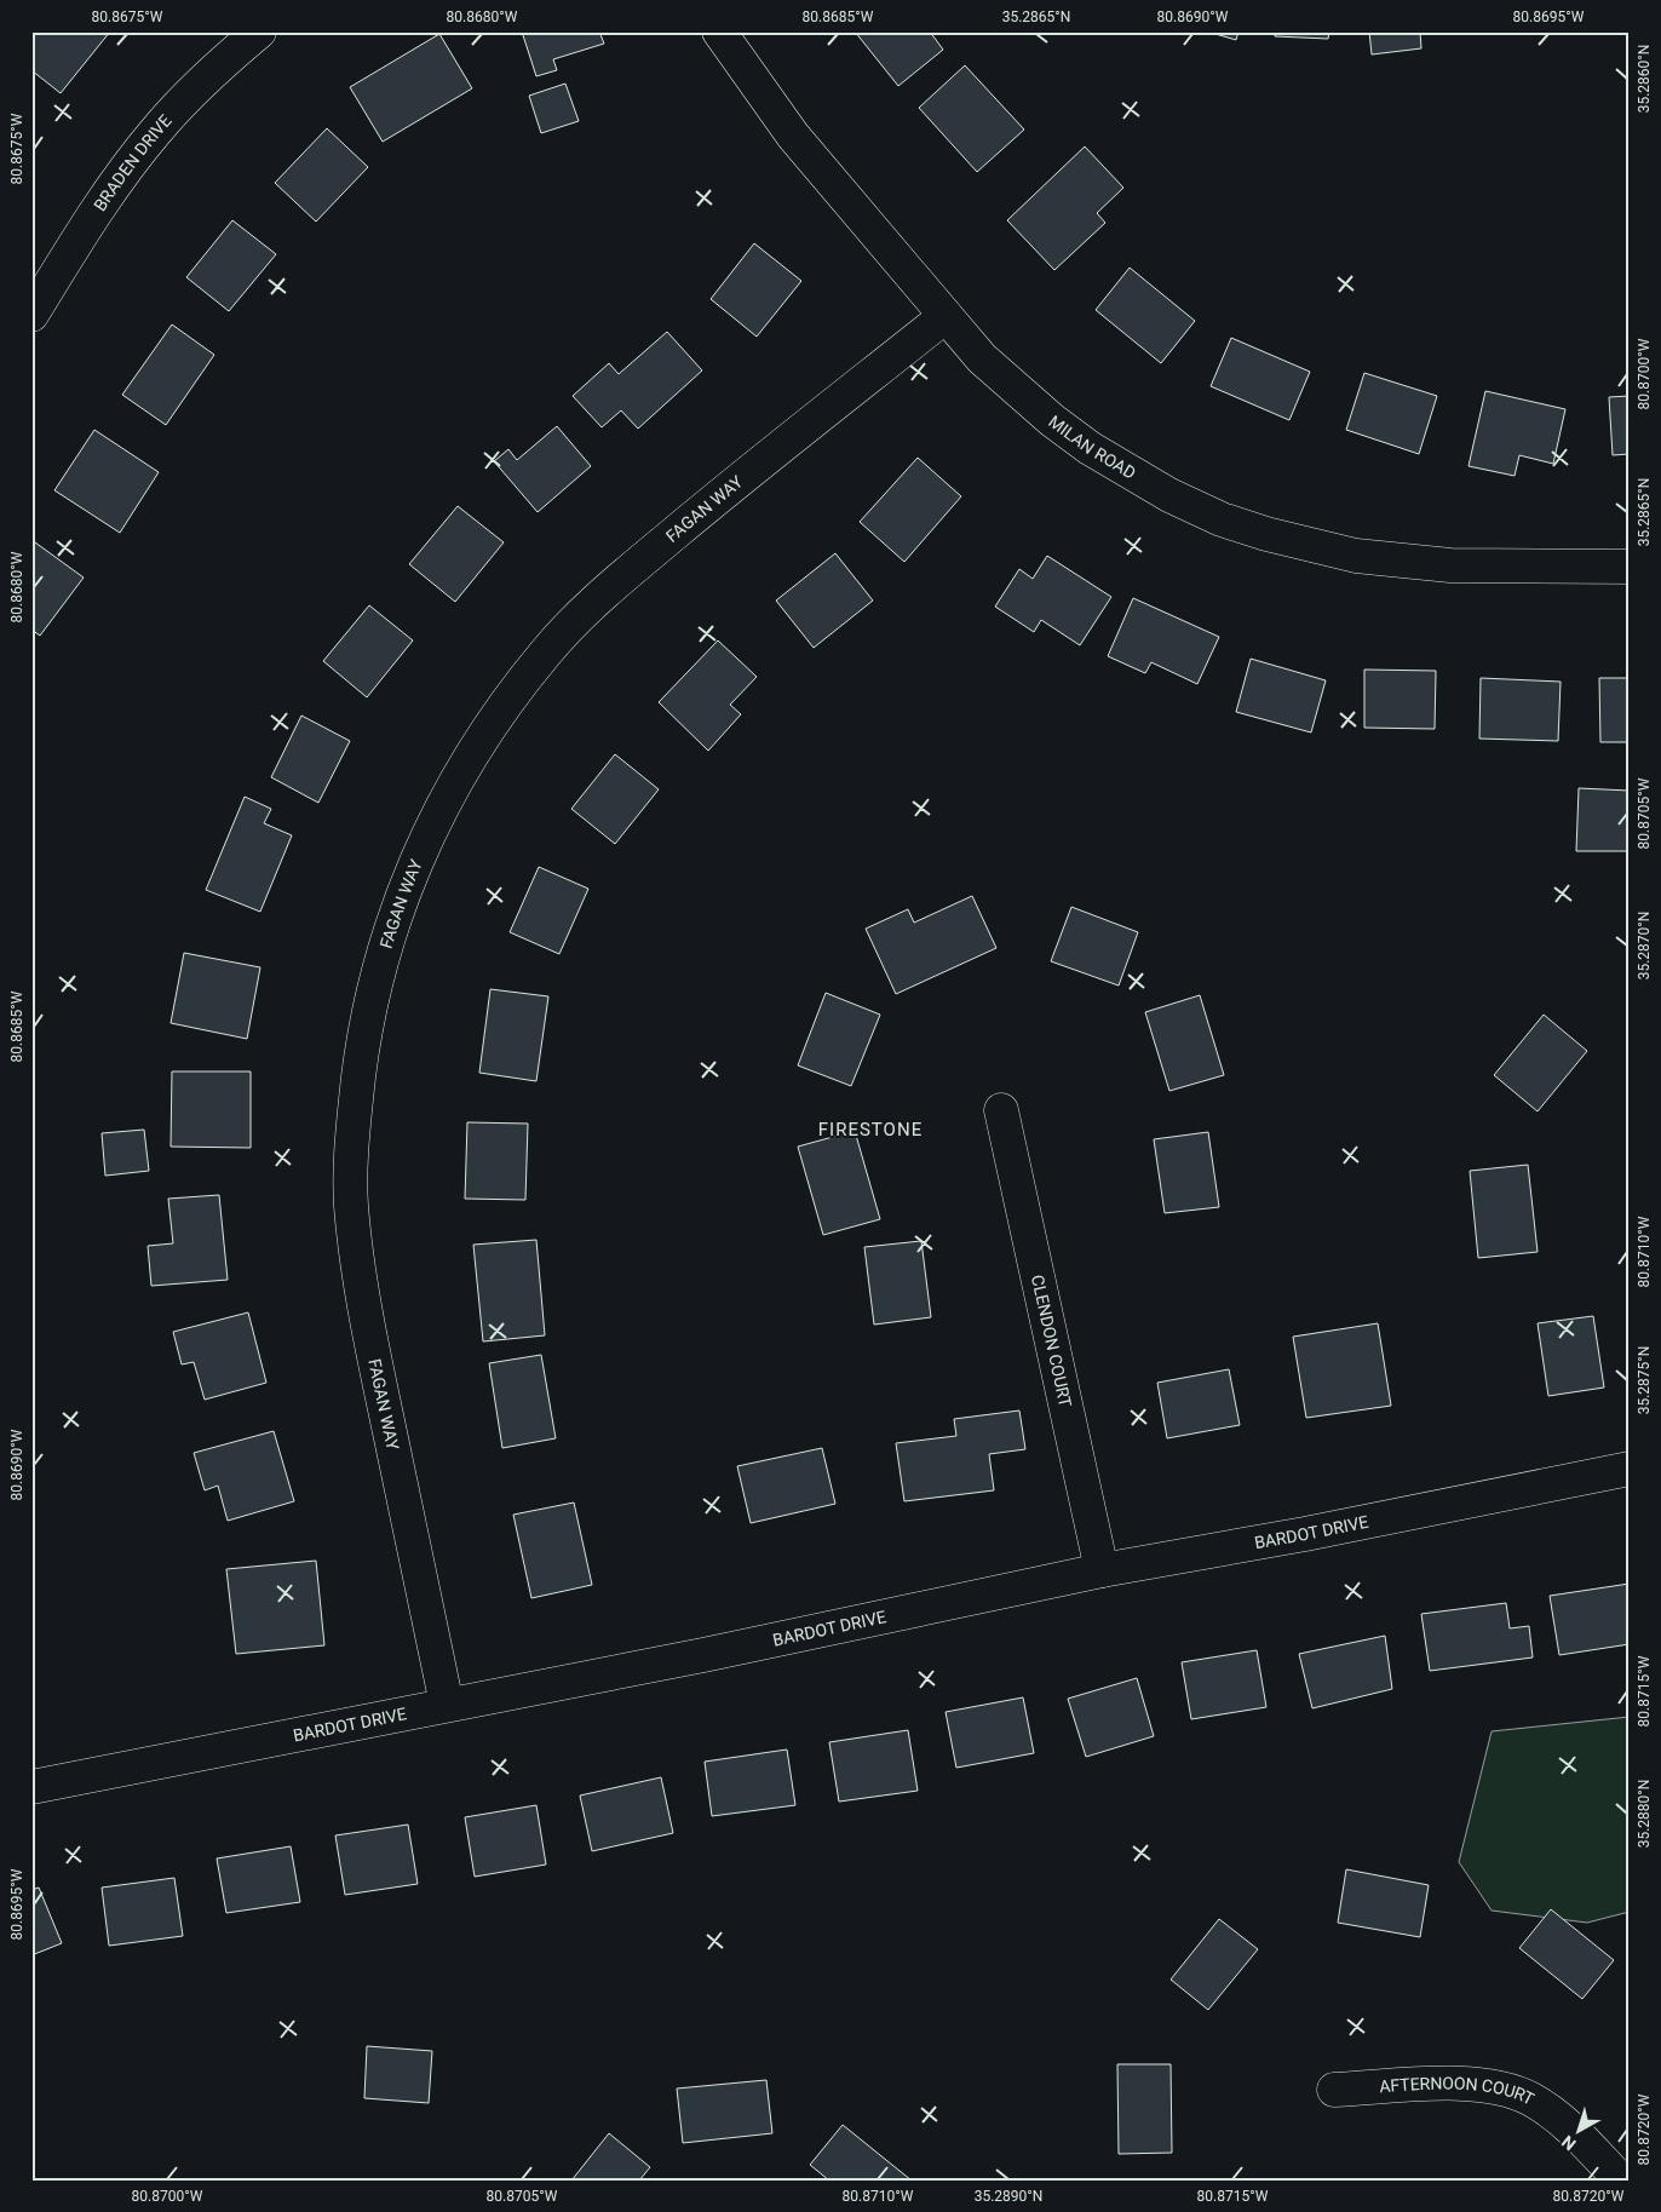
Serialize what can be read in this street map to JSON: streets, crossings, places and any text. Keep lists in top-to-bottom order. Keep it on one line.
{"streets":{"street":["BRADEN DRIVE","MILAN ROAD","FAGAN WAY","CLENDON COURT","BARDOT DRIVE","AFTERNOON COURT"]},"crossings":[["MILAN ROAD","FAGAN WAY"],["FAGAN WAY","BARDOT DRIVE"],["CLENDON COURT","BARDOT DRIVE"]],"districts":["FIRESTONE"],"north":"bottom left","coordinates":["80.8675°W","80.8680°W","80.8685°W","35.2865°N","80.8690°W","80.8695°W","35.2860°N","80.8700°W","80.8705°W","35.2870°N","80.8710°W","35.2875°N","80.8715°W","35.2880°N","80.8720°W","35.2890°N"]}
